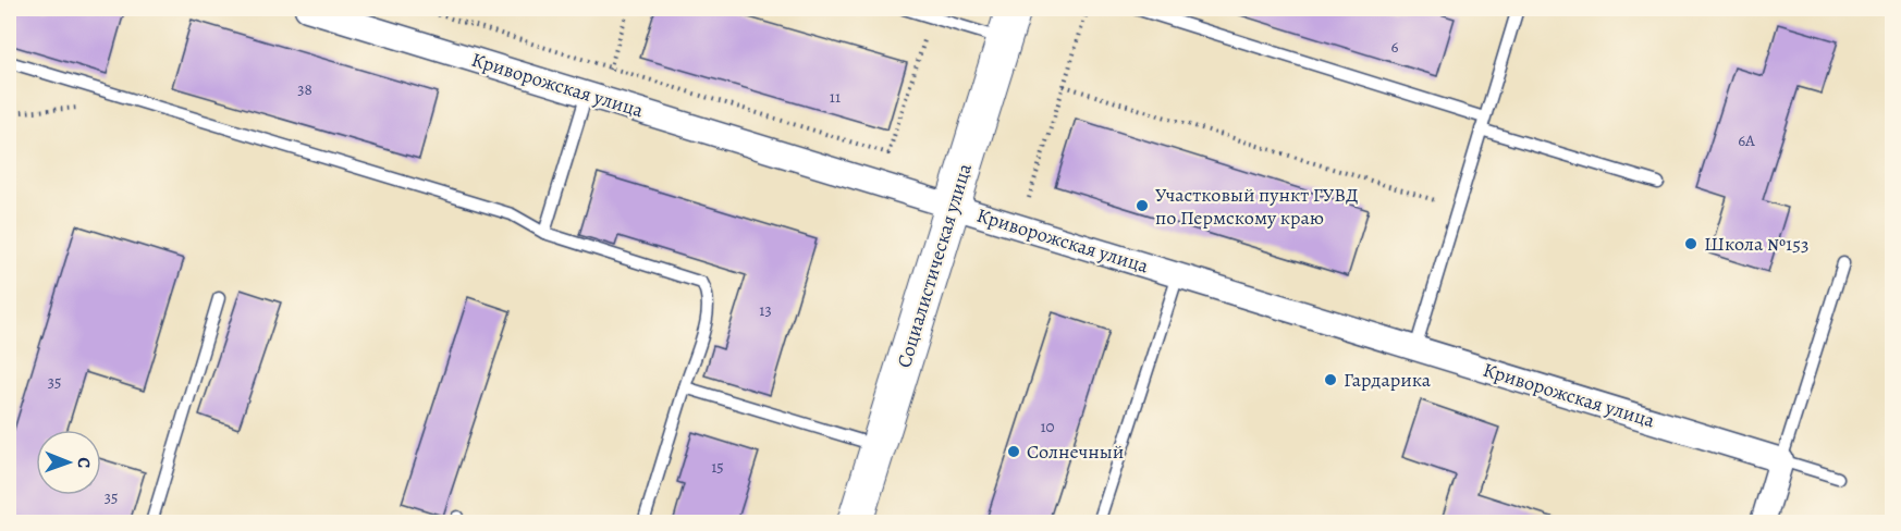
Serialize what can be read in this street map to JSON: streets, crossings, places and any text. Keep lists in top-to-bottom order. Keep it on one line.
{"streets":{"street":["Криворожская улица","Социалистическая улица"]},"crossings":[["Криворожская улица","Социалистическая улица"]],"places":["Участковый пункт ГУВД по Пермскому краю","Школа №153","Гардарика","Солнечный"],"house_numbers":["6","38","11","6А","13","35","10","15","35"],"north":"right"}
